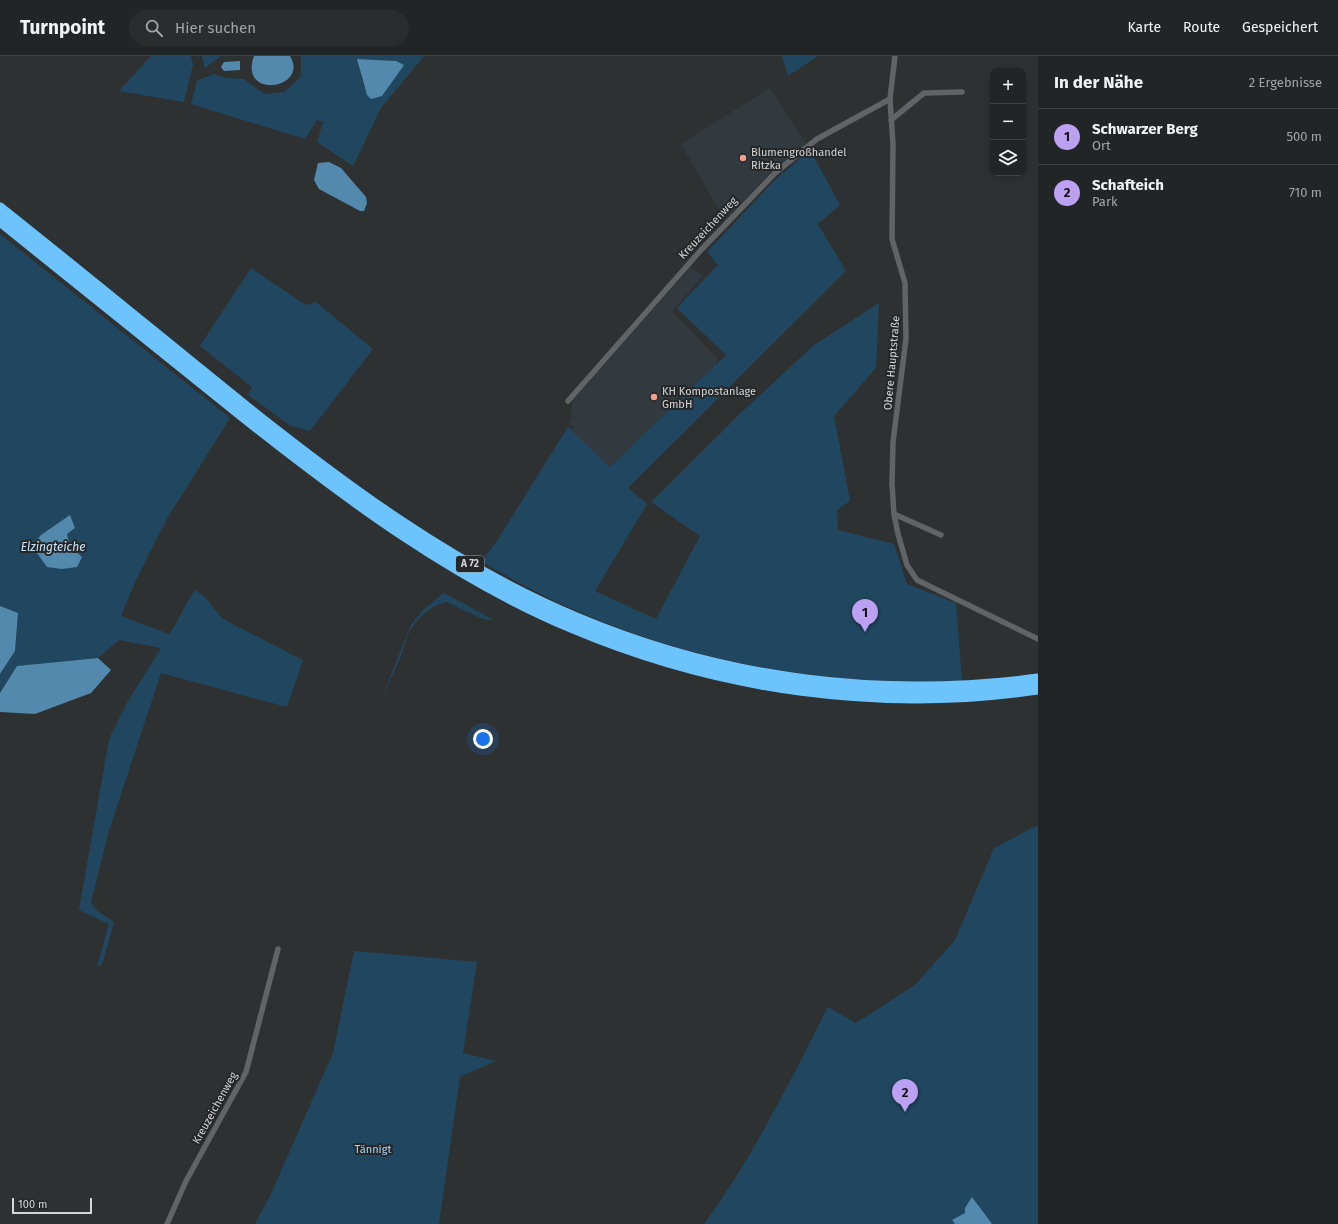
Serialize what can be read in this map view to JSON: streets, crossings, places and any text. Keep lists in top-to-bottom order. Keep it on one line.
{"streets":{"highway":["A 72"],"street":["Kreuzeichenweg","Obere Hauptstraße"]},"crossings":[["Kreuzeichenweg","Obere Hauptstraße"]],"water":["Elzingteiche"],"parks":["Tännigt"],"places":["Blumengroßhandel Ritzka","KH Kompostanlage GmbH"],"scale_bar":"100 m","page":{"header":"Turnpoint","search":"Hier suchen","nav":["Karte","Route","Gespeichert"],"heading":["In der Nähe","2 Ergebnisse"],"map_buttons":["+","−"],"list":[{"mark":"1","name":"Schwarzer Berg","note":"Ort","value":"500 m"},{"mark":"2","name":"Schafteich","note":"Park","value":"710 m"}],"pins":["1","2"],"scale":"100 m"}}
